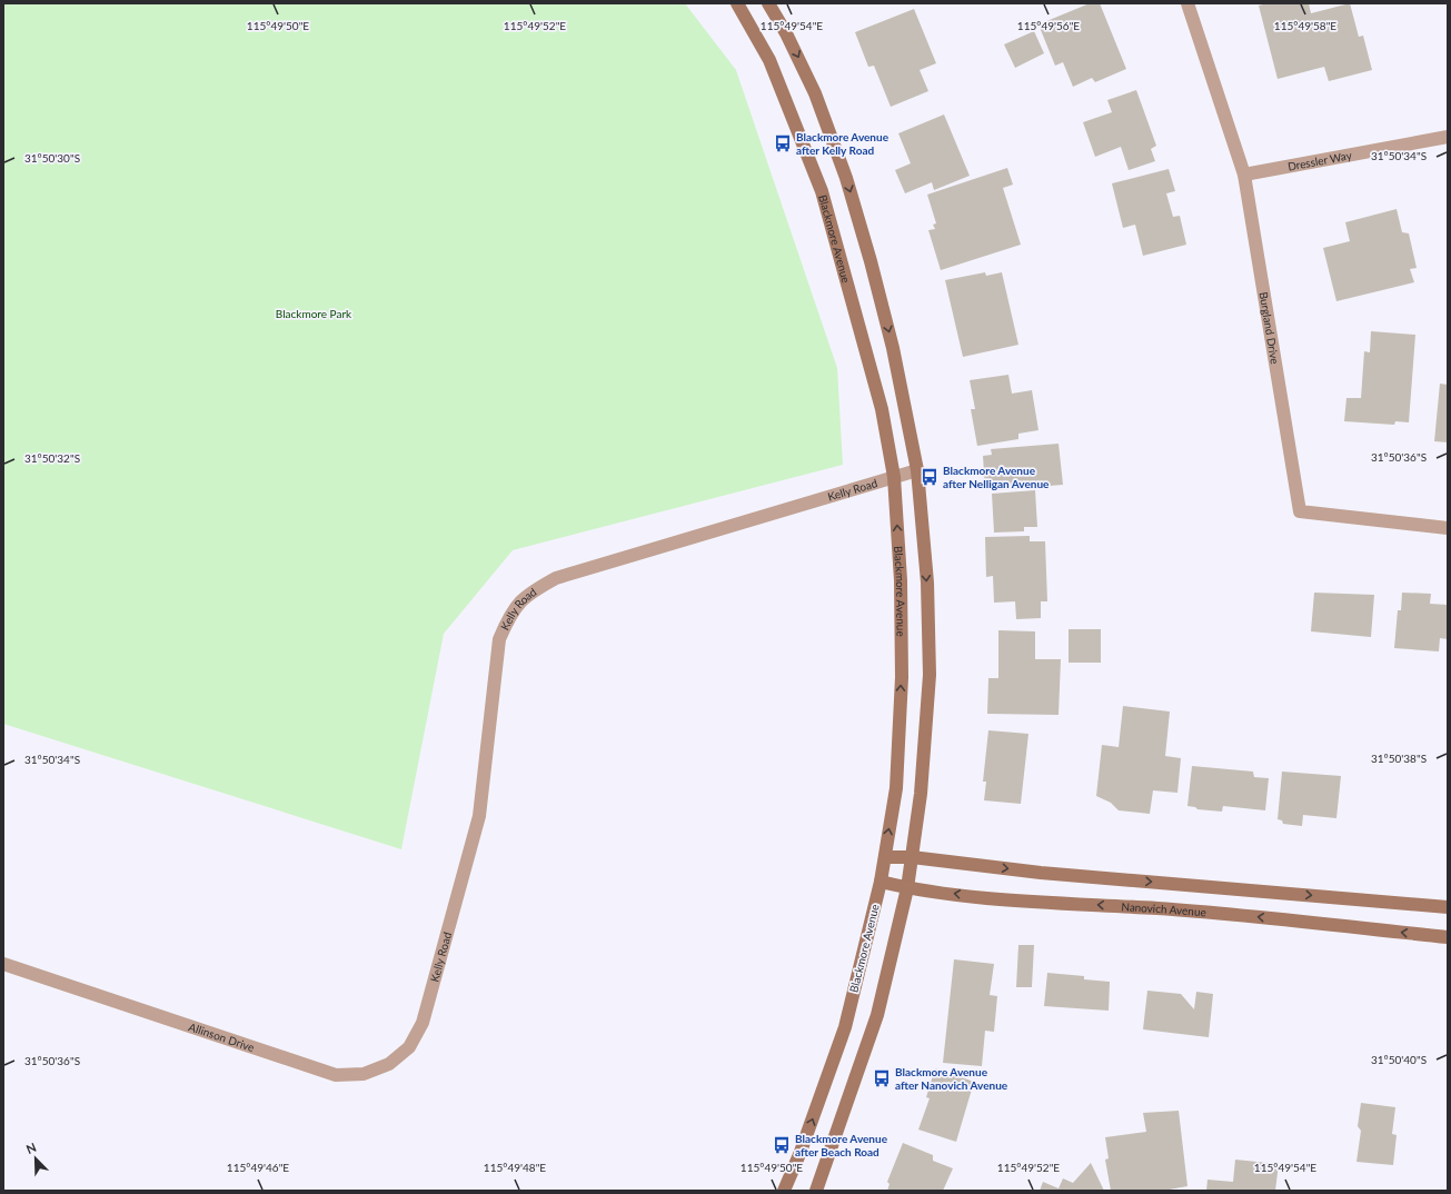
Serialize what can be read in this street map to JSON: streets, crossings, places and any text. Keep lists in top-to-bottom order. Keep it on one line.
{"streets":{"street":["Dressler Way","Blackmore Avenue","Burgland Drive","Kelly Road","Nanovich Avenue","Allinson Drive"]},"crossings":[["Dressler Way","Burgland Drive"],["Blackmore Avenue","Kelly Road"],["Blackmore Avenue","Nanovich Avenue"],["Kelly Road","Allinson Drive"]],"parks":["Blackmore Park"],"places":{"bus stop":["Blackmore Avenue after Kelly Road","Blackmore Avenue after Nelligan Avenue","Blackmore Avenue after Nanovich Avenue","Blackmore Avenue after Beach Road"]},"north":"top left","coordinates":["115°49'50\"E","115°49'52\"E","115°49'54\"E","115°49'56\"E","115°49'58\"E","31°50'34\"S","31°50'30\"S","31°50'36\"S","31°50'32\"S","31°50'38\"S","31°50'40\"S","115°49'46\"E","115°49'48\"E"]}
